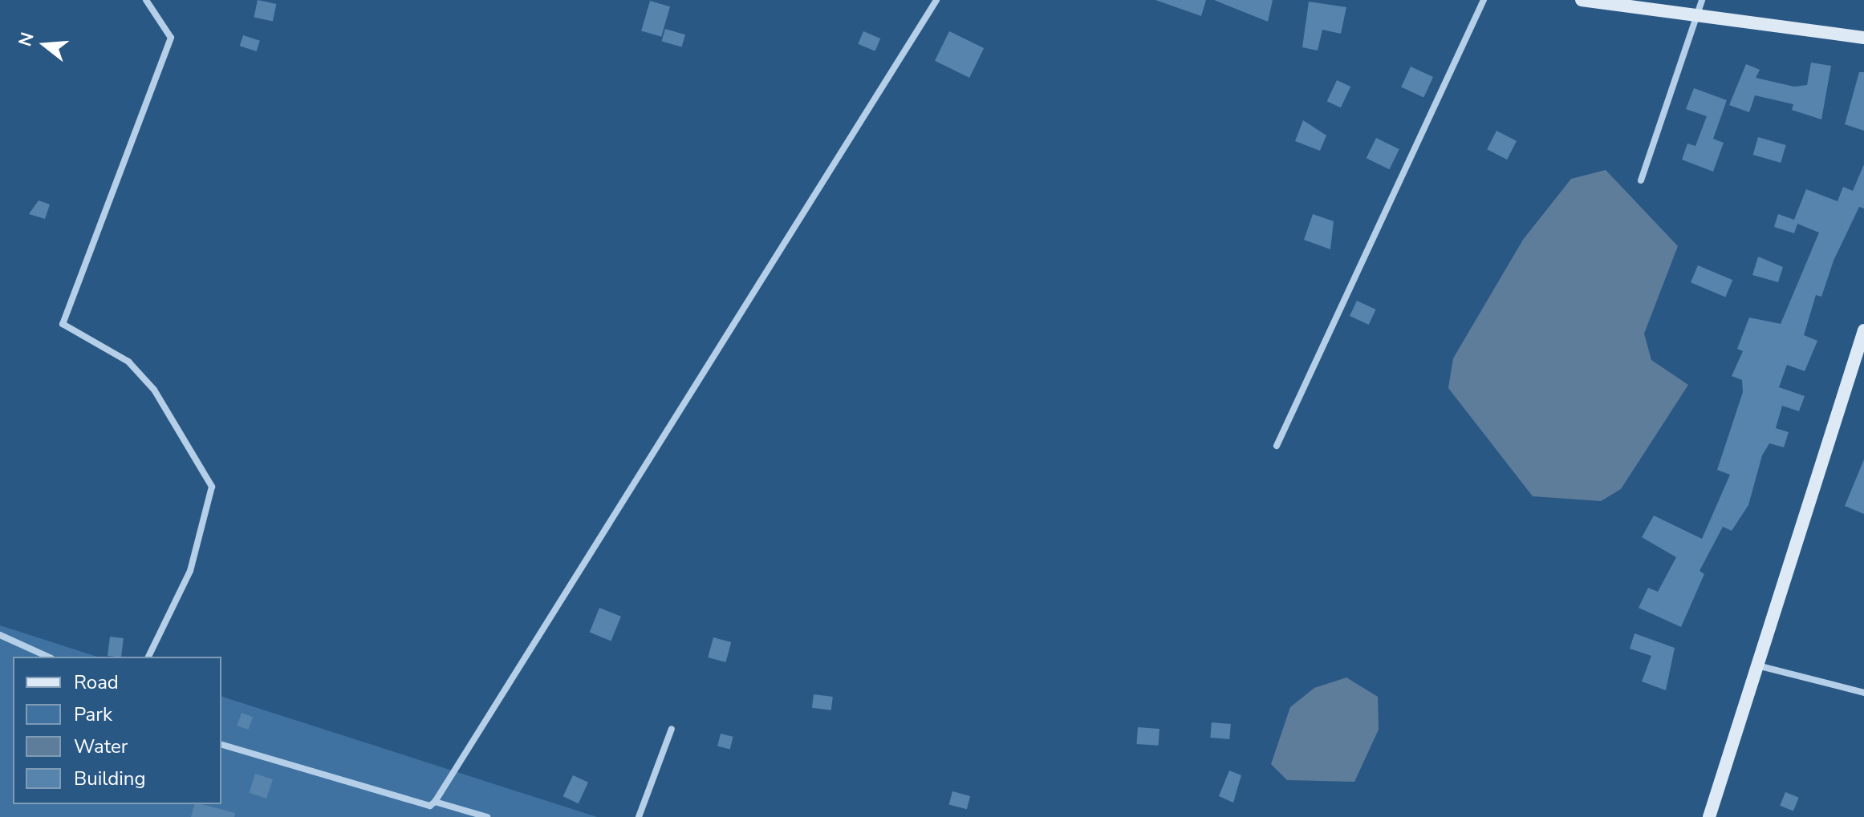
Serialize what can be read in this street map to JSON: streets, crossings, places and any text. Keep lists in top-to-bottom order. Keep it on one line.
{"legend":["Road","Park","Water","Building"],"north":"left"}
